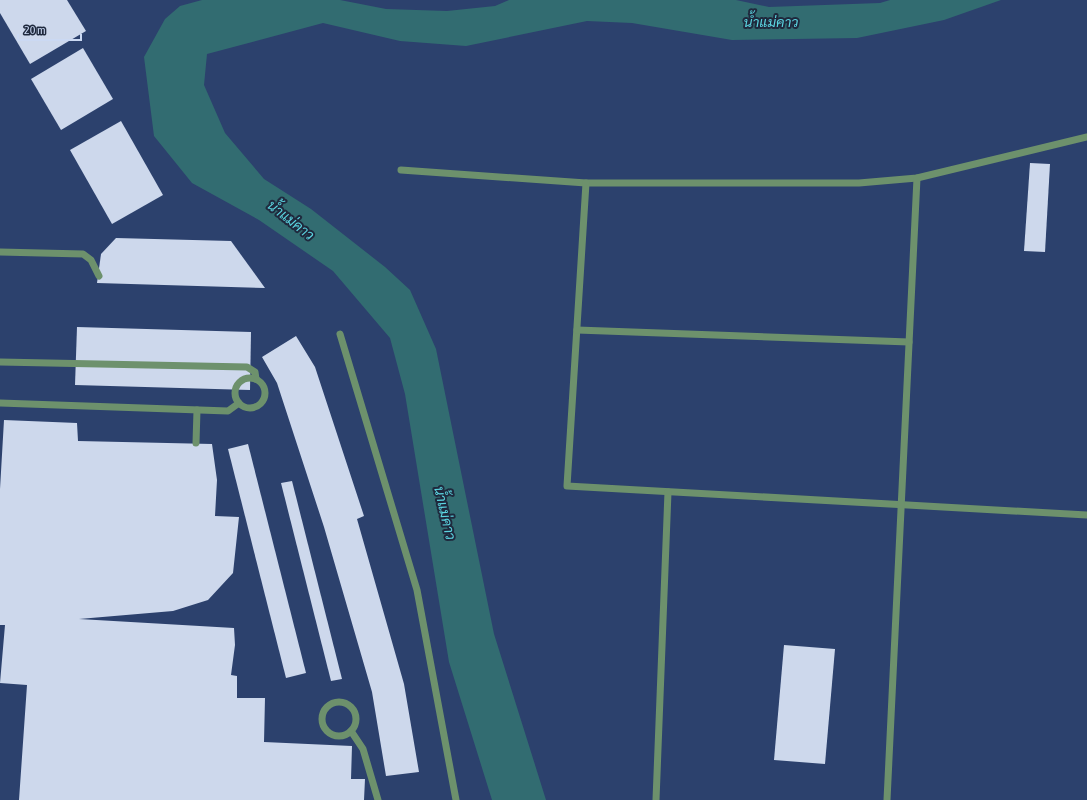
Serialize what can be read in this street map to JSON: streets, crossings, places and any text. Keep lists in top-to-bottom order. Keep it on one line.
{"water":["น้ำแม่คาว"],"scale_bar":"20 m"}
